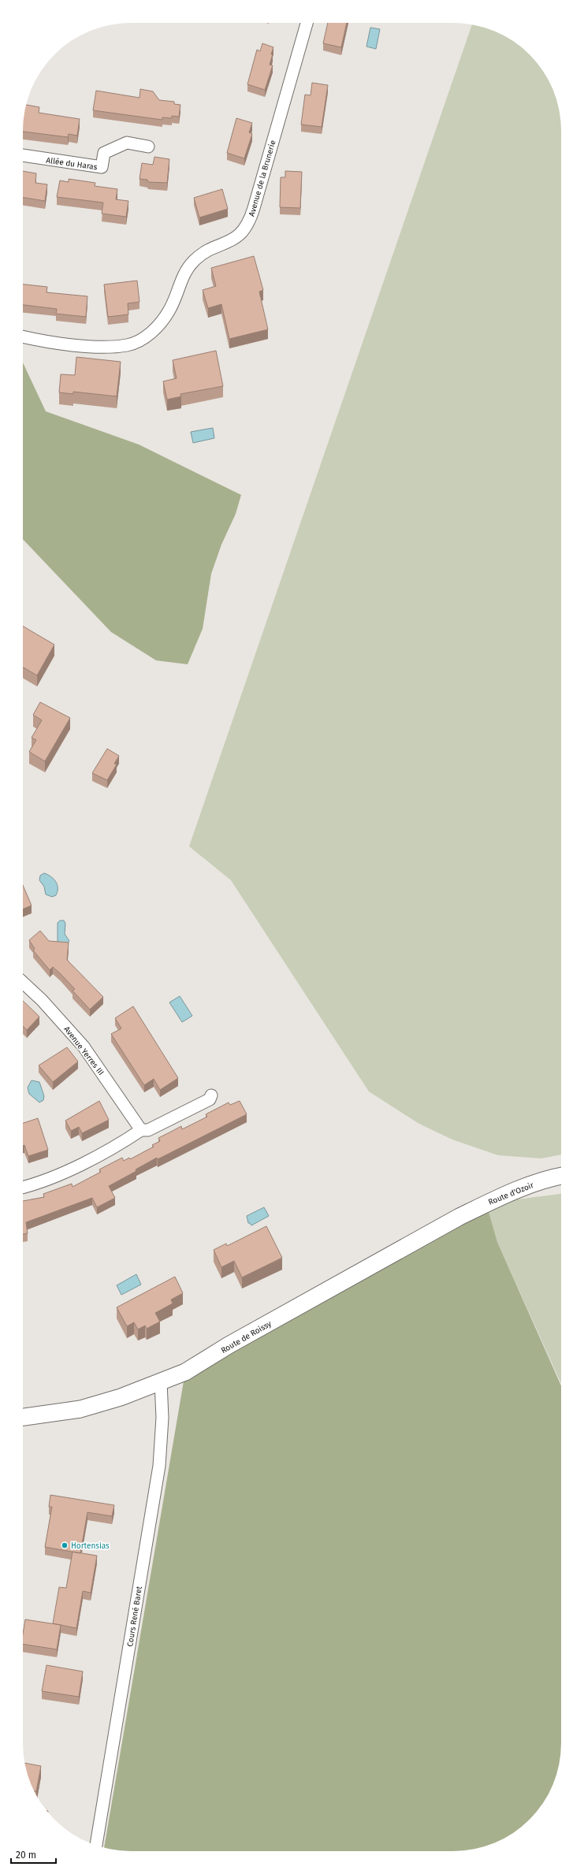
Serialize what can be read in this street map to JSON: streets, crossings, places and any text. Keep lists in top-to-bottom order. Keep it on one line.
{"streets":{"main road":["Route d'Ozoir","Route de Roissy"],"street":["Allée du Haras","Avenue de la Brunerie","Avenue Yerres III","Cours René Baret"]},"crossings":[["Route d'Ozoir","Route de Roissy"],["Route de Roissy","Cours René Baret"]],"places":["Hortensias"],"scale_bar":"20 m"}
